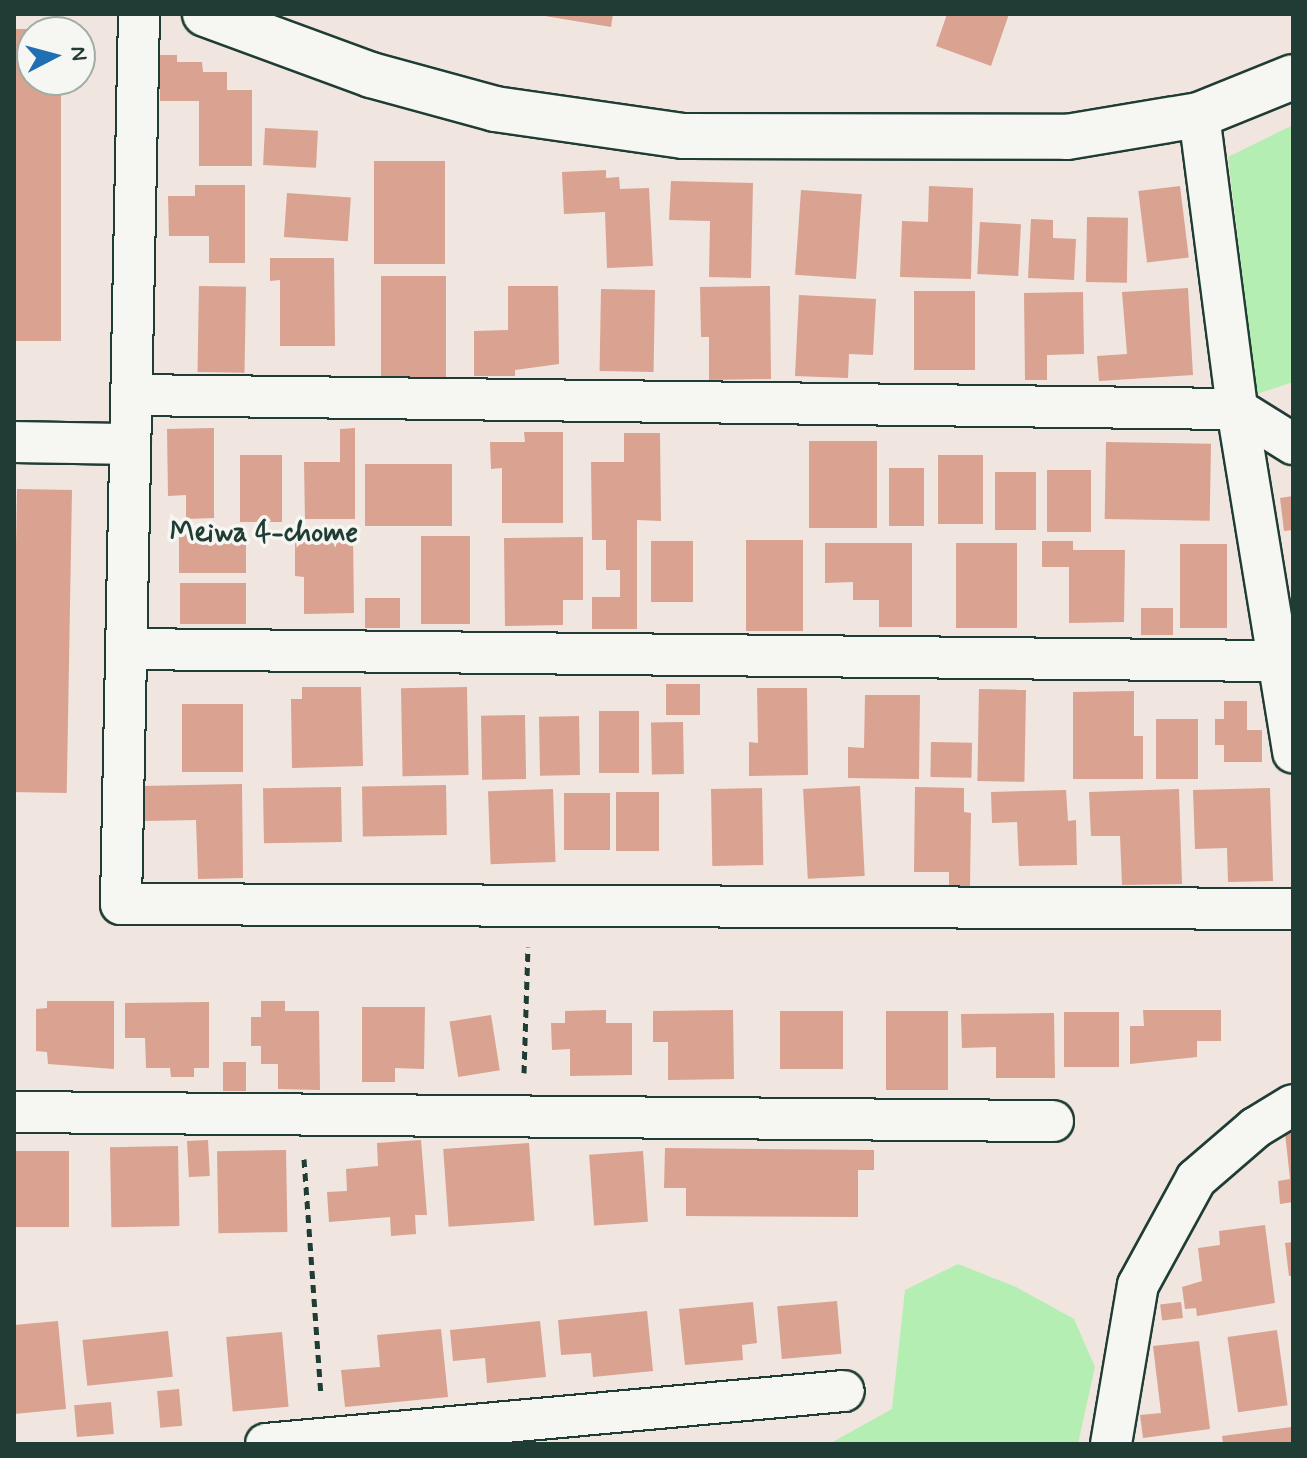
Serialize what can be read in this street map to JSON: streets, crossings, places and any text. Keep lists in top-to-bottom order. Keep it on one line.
{"districts":["Meiwa 4-chome"],"north":"right"}
